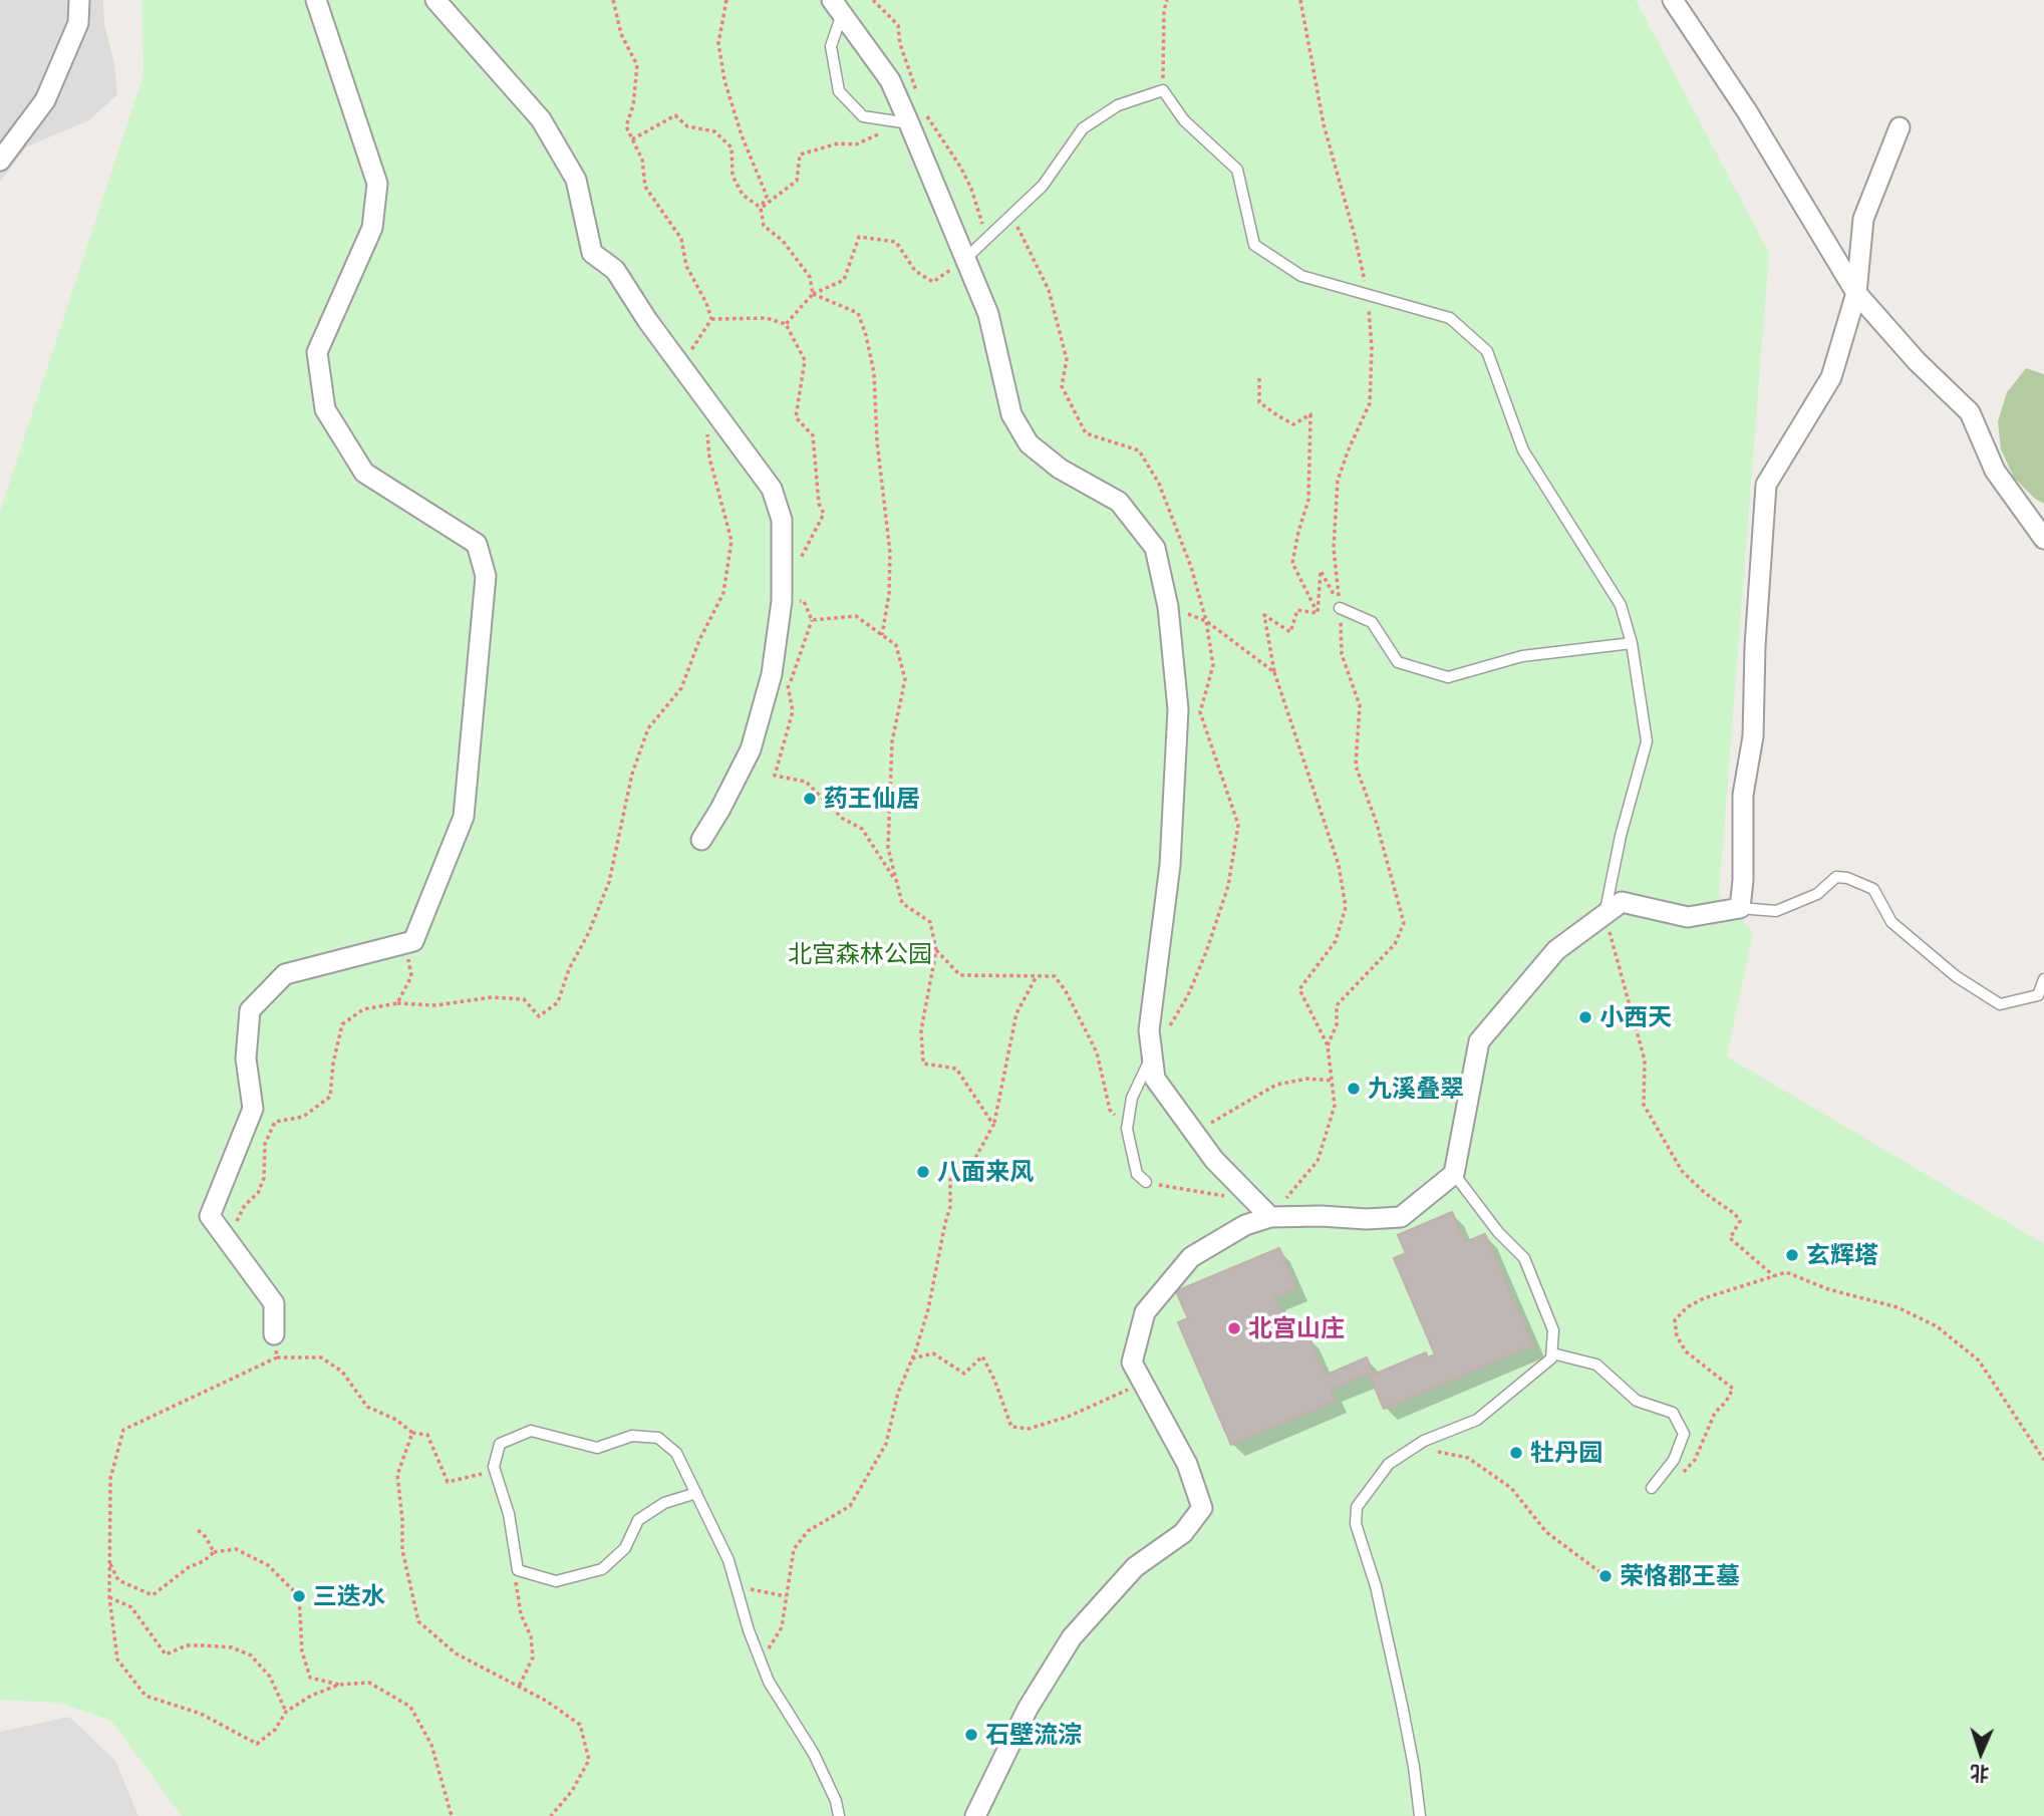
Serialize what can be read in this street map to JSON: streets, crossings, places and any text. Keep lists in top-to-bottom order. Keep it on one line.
{"parks":["北宫森林公园"],"places":["药王仙居","小西天","九溪叠翠","八面来风","玄辉塔","北宫山庄","牡丹园","荣恪郡王墓","三迭水","石壁流淙"],"north":"bottom"}
